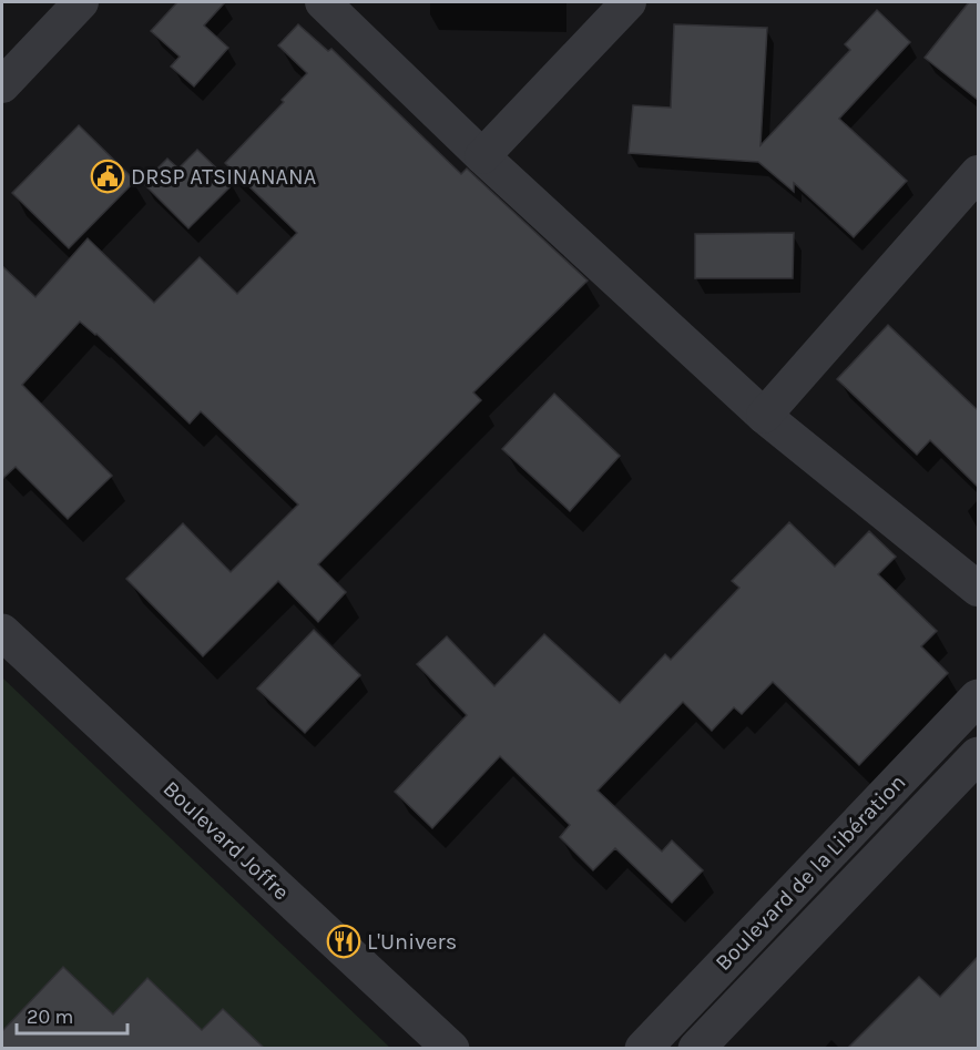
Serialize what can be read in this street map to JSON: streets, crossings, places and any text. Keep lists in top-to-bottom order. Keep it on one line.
{"streets":{"street":["Boulevard Joffre","Boulevard de la Libération"]},"places":{"public building":["DRSP ATSINANANA"],"restaurant":["L'Univers"]},"scale_bar":"20 m"}
